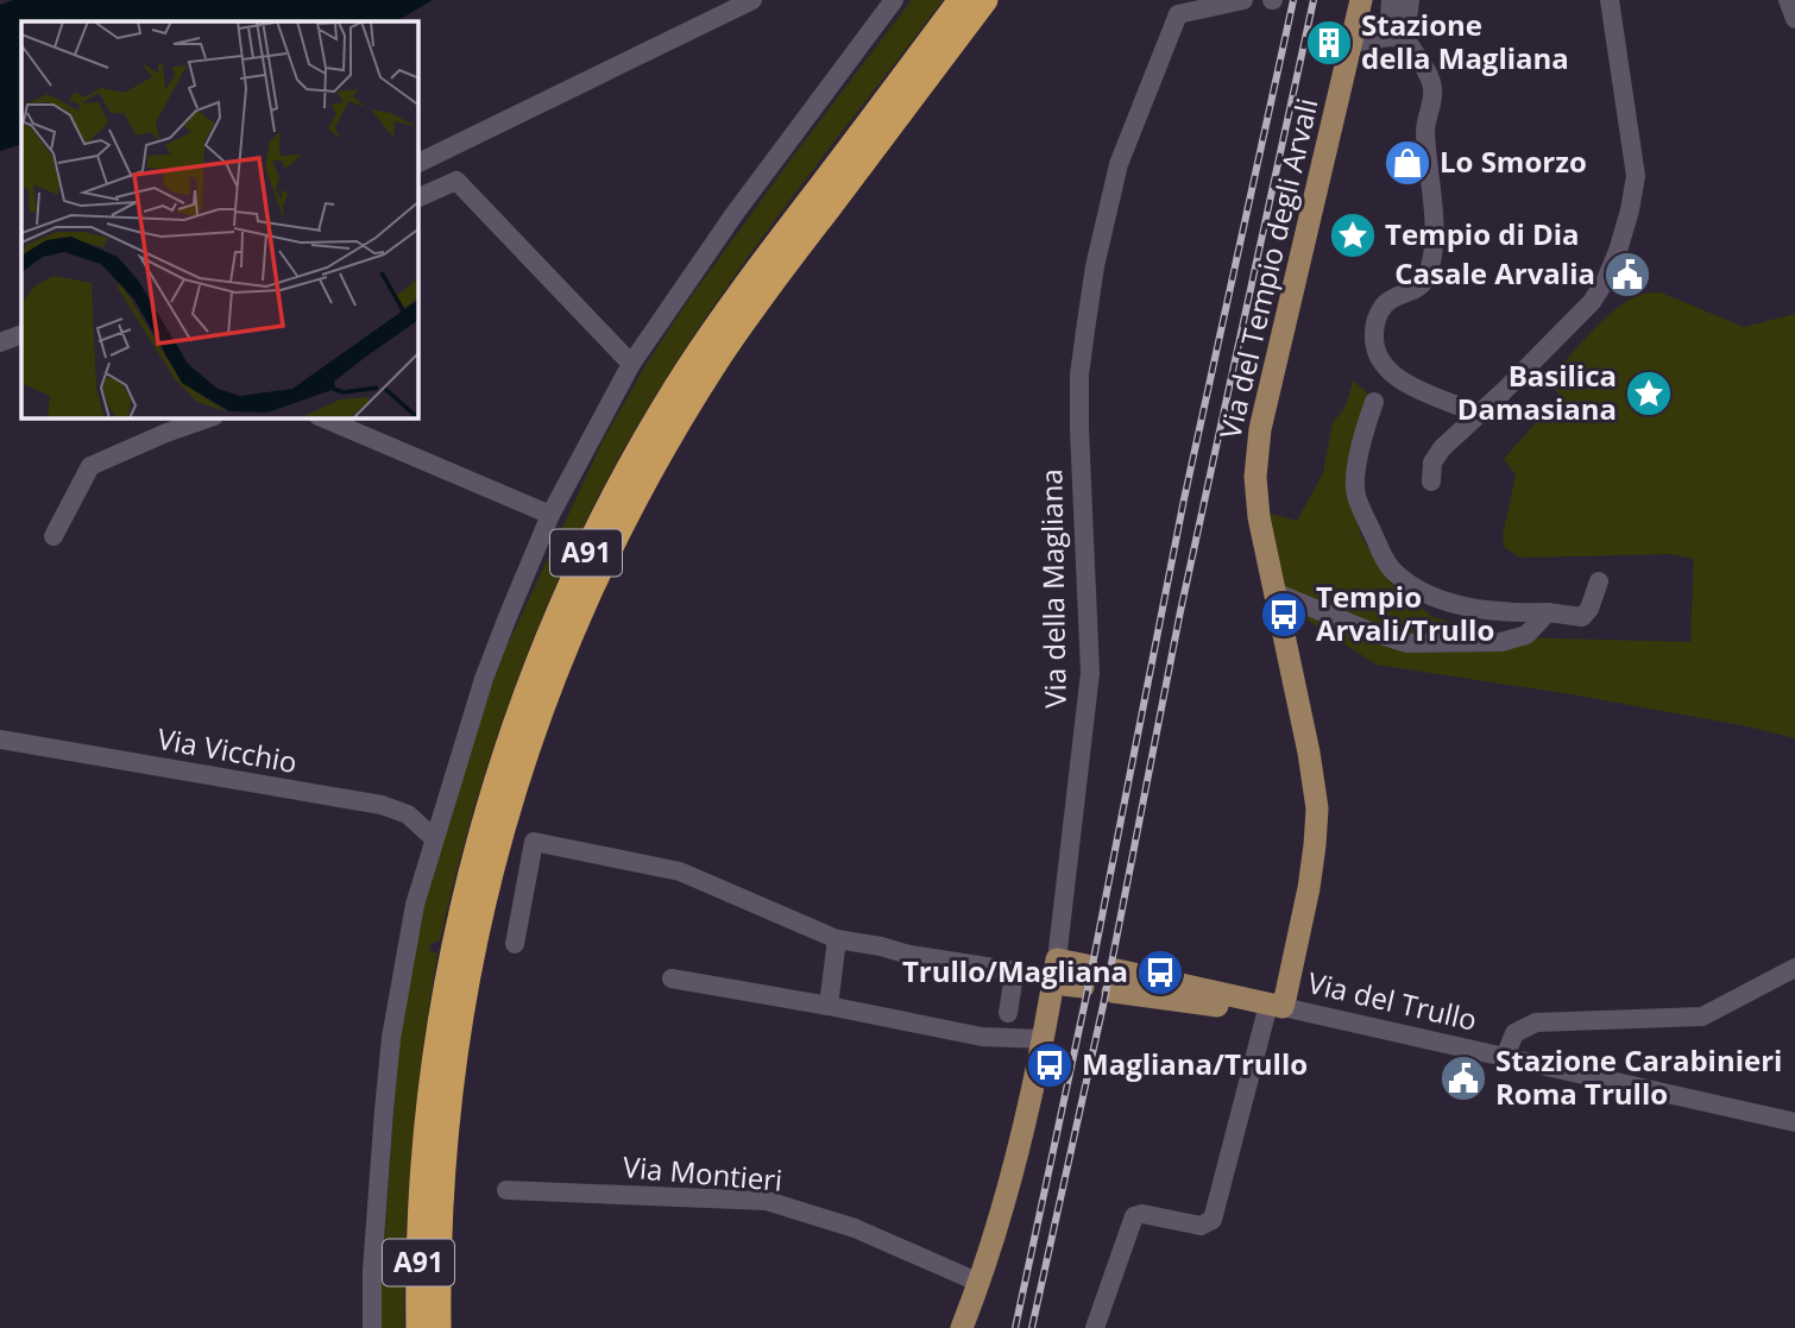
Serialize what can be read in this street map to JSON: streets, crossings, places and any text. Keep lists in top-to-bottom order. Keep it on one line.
{"streets":{"highway":["A91"],"main road":["Via del Tempio degli Arvali","Via della Magliana","Via del Trullo"],"street":["Via Vicchio","Via Montieri"]},"crossings":[["Via del Tempio degli Arvali","Via del Trullo"],["Via della Magliana","Via Montieri"]],"places":{"building":["Stazione della Magliana"],"shop":["Lo Smorzo"],"place":["Tempio di Dia","Basilica Damasiana"],"public building":["Casale Arvalia","Stazione Carabinieri Roma Trullo"],"bus stop":["Tempio Arvali/Trullo","Trullo/Magliana","Magliana/Trullo"]}}
